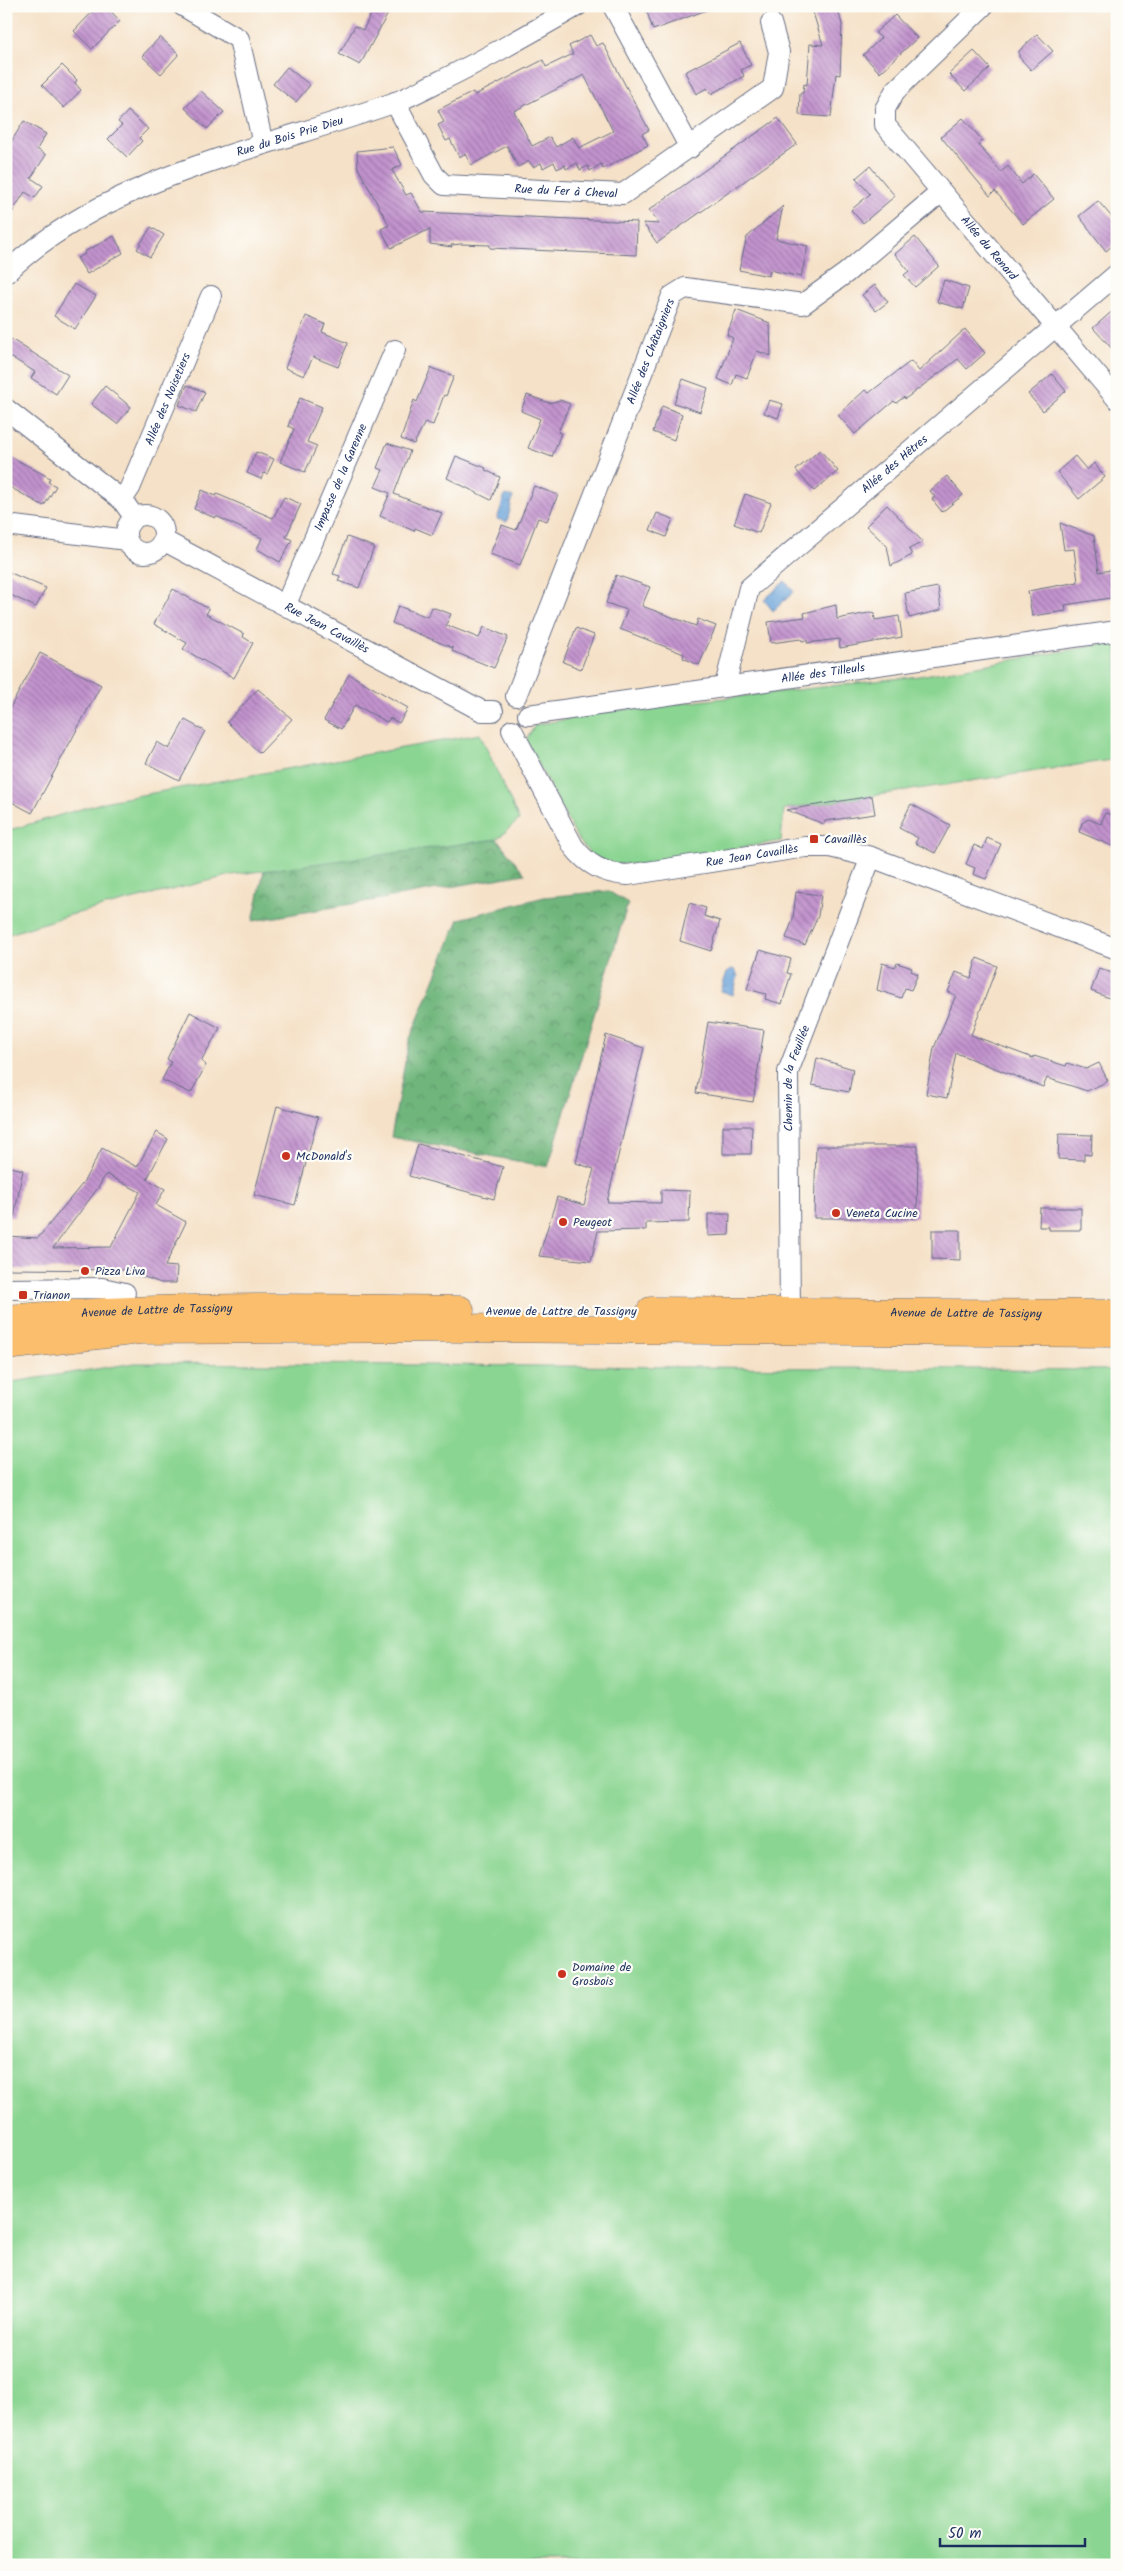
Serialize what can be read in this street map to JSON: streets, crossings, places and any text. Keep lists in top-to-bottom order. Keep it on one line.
{"streets":{"main road":["Avenue de Lattre de Tassigny"],"street":["Rue du Bois Prie Dieu","Rue du Fer à Cheval","Allée du Renard","Allée des Châtaigniers","Allée des Noisetiers","Allée des Hêtres","Impasse de la Garenne","Rue Jean Cavaillès","Allée des Tilleuls","Chemin de la Feuillée"]},"crossings":[["Rue du Bois Prie Dieu","Rue du Fer à Cheval"],["Allée du Renard","Allée des Châtaigniers"],["Allée du Renard","Allée des Hêtres"],["Allée des Châtaigniers","Rue Jean Cavaillès"],["Allée des Châtaigniers","Allée des Tilleuls"],["Allée des Hêtres","Allée des Tilleuls"],["Impasse de la Garenne","Rue Jean Cavaillès"],["Rue Jean Cavaillès","Allée des Tilleuls"],["Rue Jean Cavaillès","Chemin de la Feuillée"],["Chemin de la Feuillée","Avenue de Lattre de Tassigny"]],"places":{"transit":["Cavaillès","Trianon"],"other":["McDonald's","Veneta Cucine","Peugeot","Pizza Liva","Domaine de Grosbois"]},"scale_bar":"50 m"}
